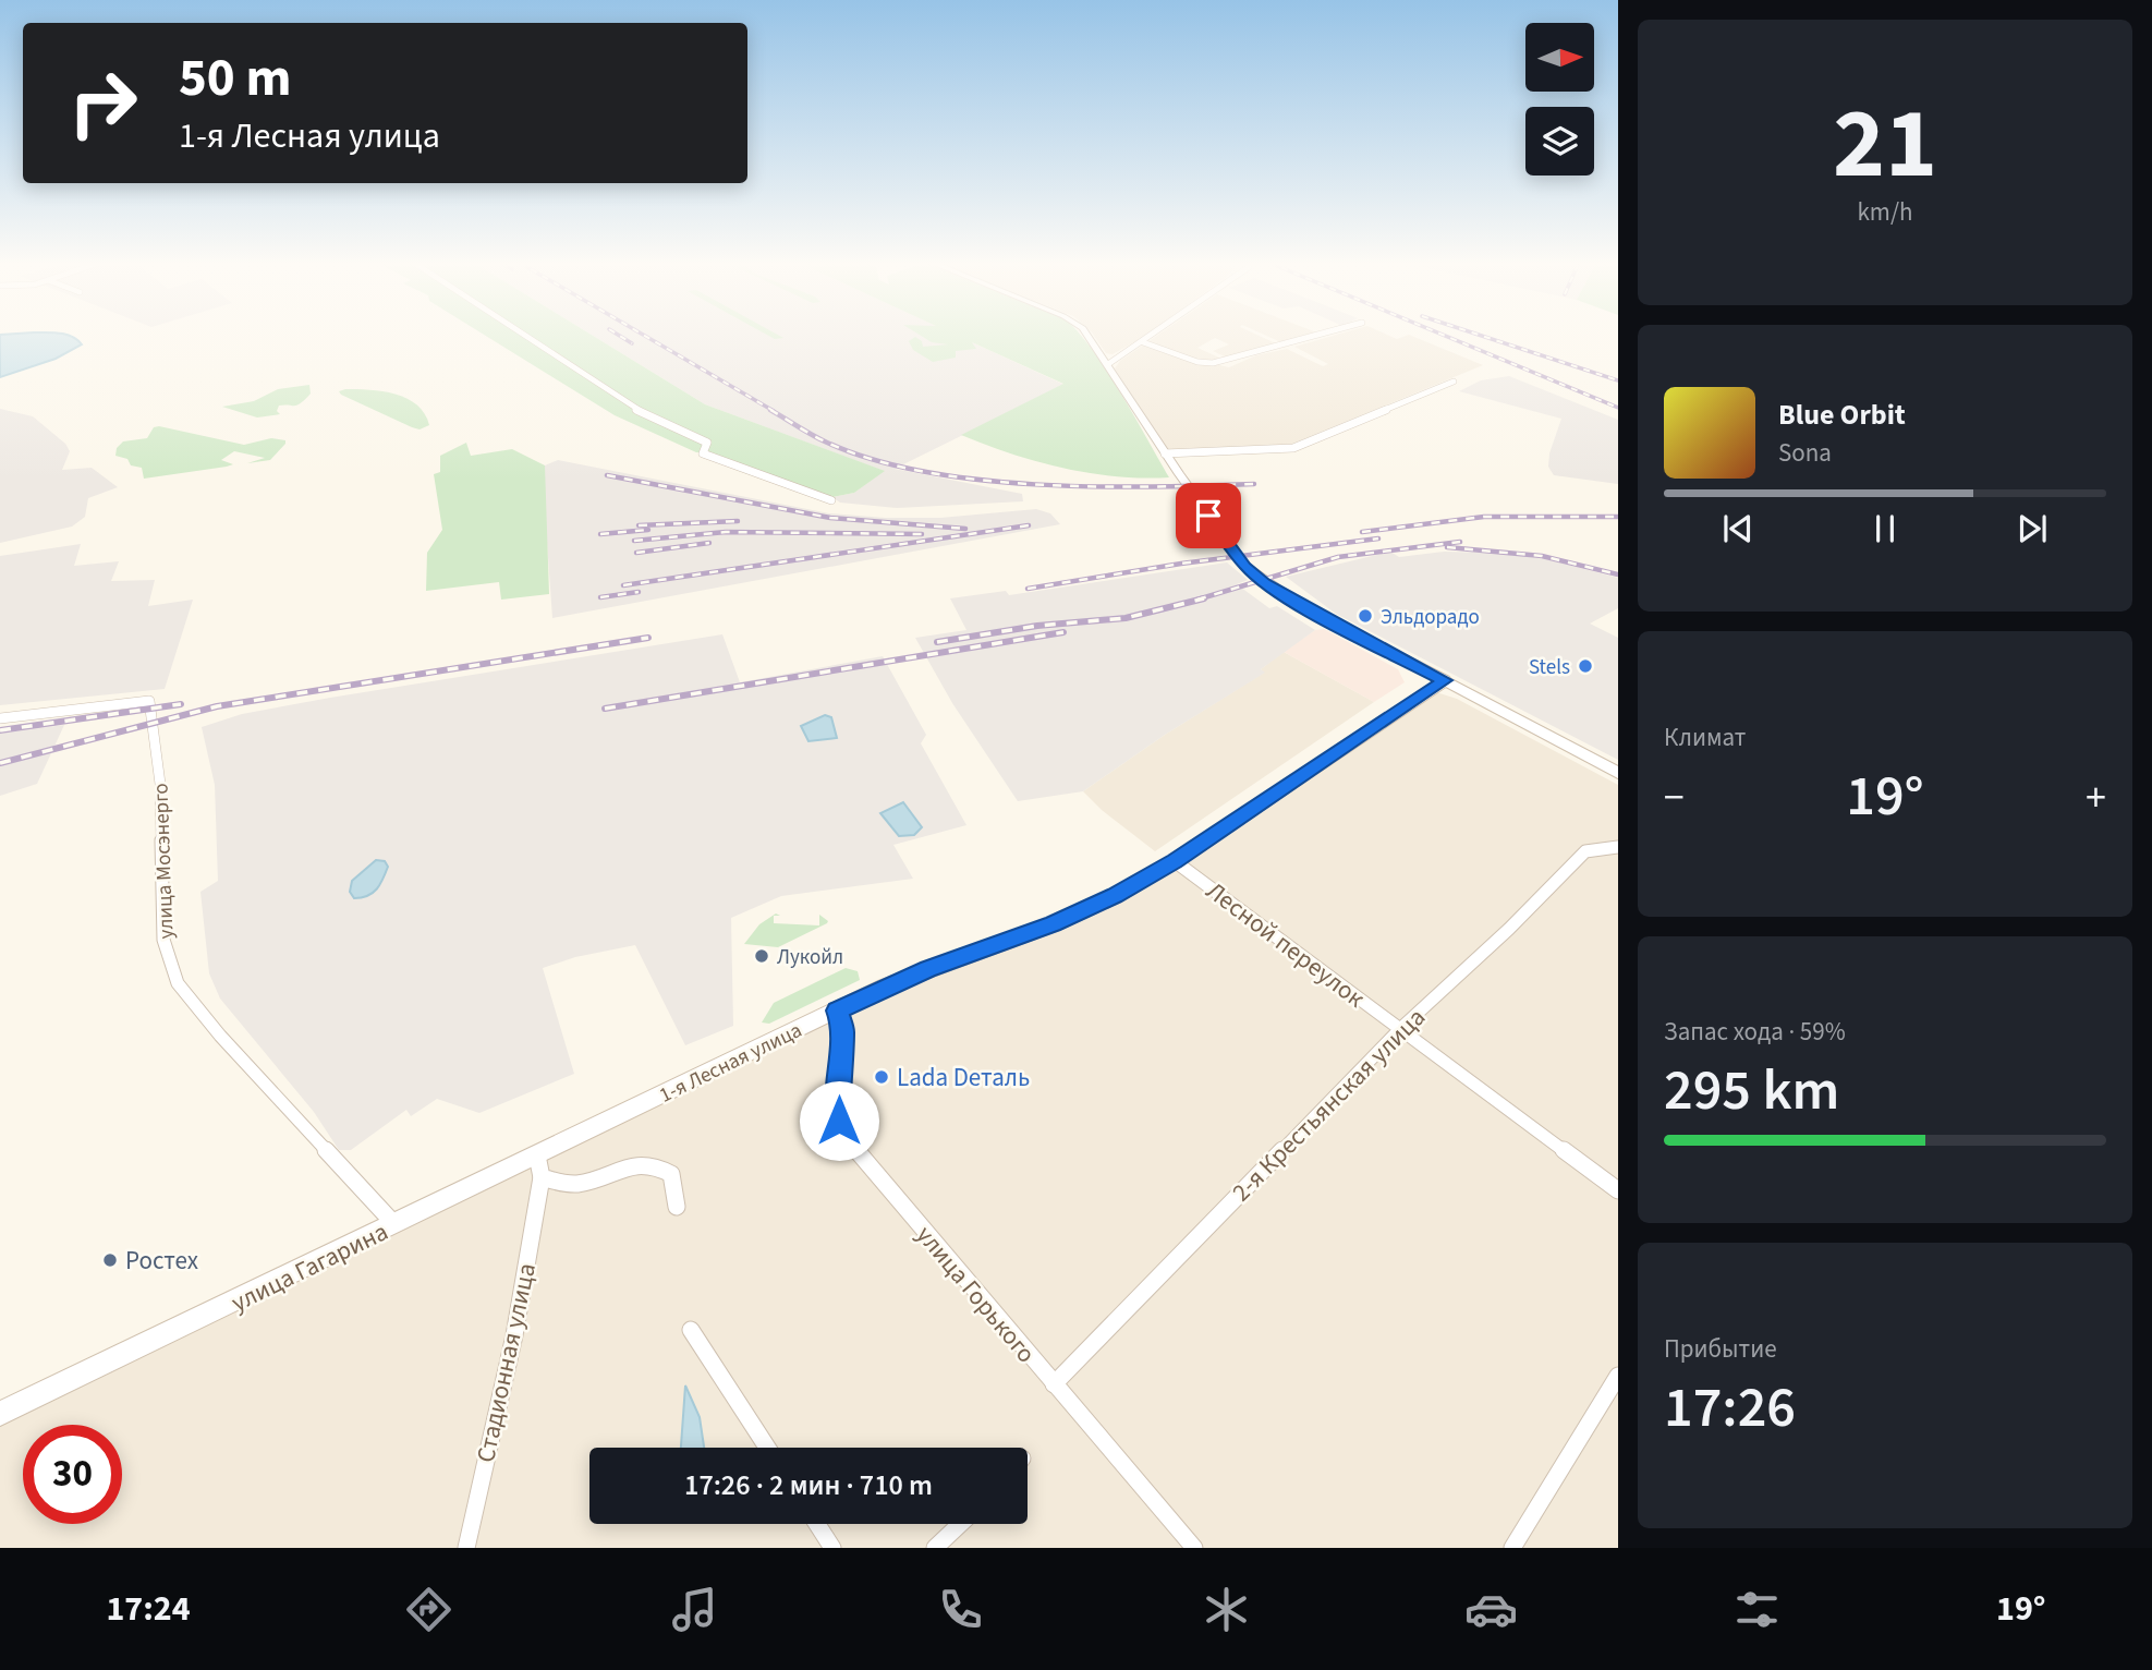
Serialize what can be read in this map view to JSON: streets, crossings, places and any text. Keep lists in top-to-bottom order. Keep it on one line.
{"streets":{"main road":["1-я Лесная улица","улица Гагарина"],"street":["улица Мосэнерго","Лесной переулок","2-я Крестьянская улица","улица Горького","Стадионная улица"]},"crossings":[["улица Мосэнерго","улица Гагарина"],["Лесной переулок","1-я Лесная улица"],["Лесной переулок","2-я Крестьянская улица"],["1-я Лесная улица","улица Гагарина"],["1-я Лесная улица","улица Горького"],["2-я Крестьянская улица","улица Горького"],["улица Гагарина","Стадионная улица"]],"places":["Эльдорадо","Stels","Лукойл","Lada Dеталь","Ростех"],"north":"right","page":{"tile":[["21","km/h"],"Климат",["Запас хода · 59%","295 km"],["Прибытие","17:26"]],"turn":["50 m","1-я Лесная улица"],"song":["Blue Orbit","Sona"],"heat":["−","19°","+"],"limit":"30","trip":"17:26 · 2 мин · 710 m","tabs":["17:24","19°"]}}
